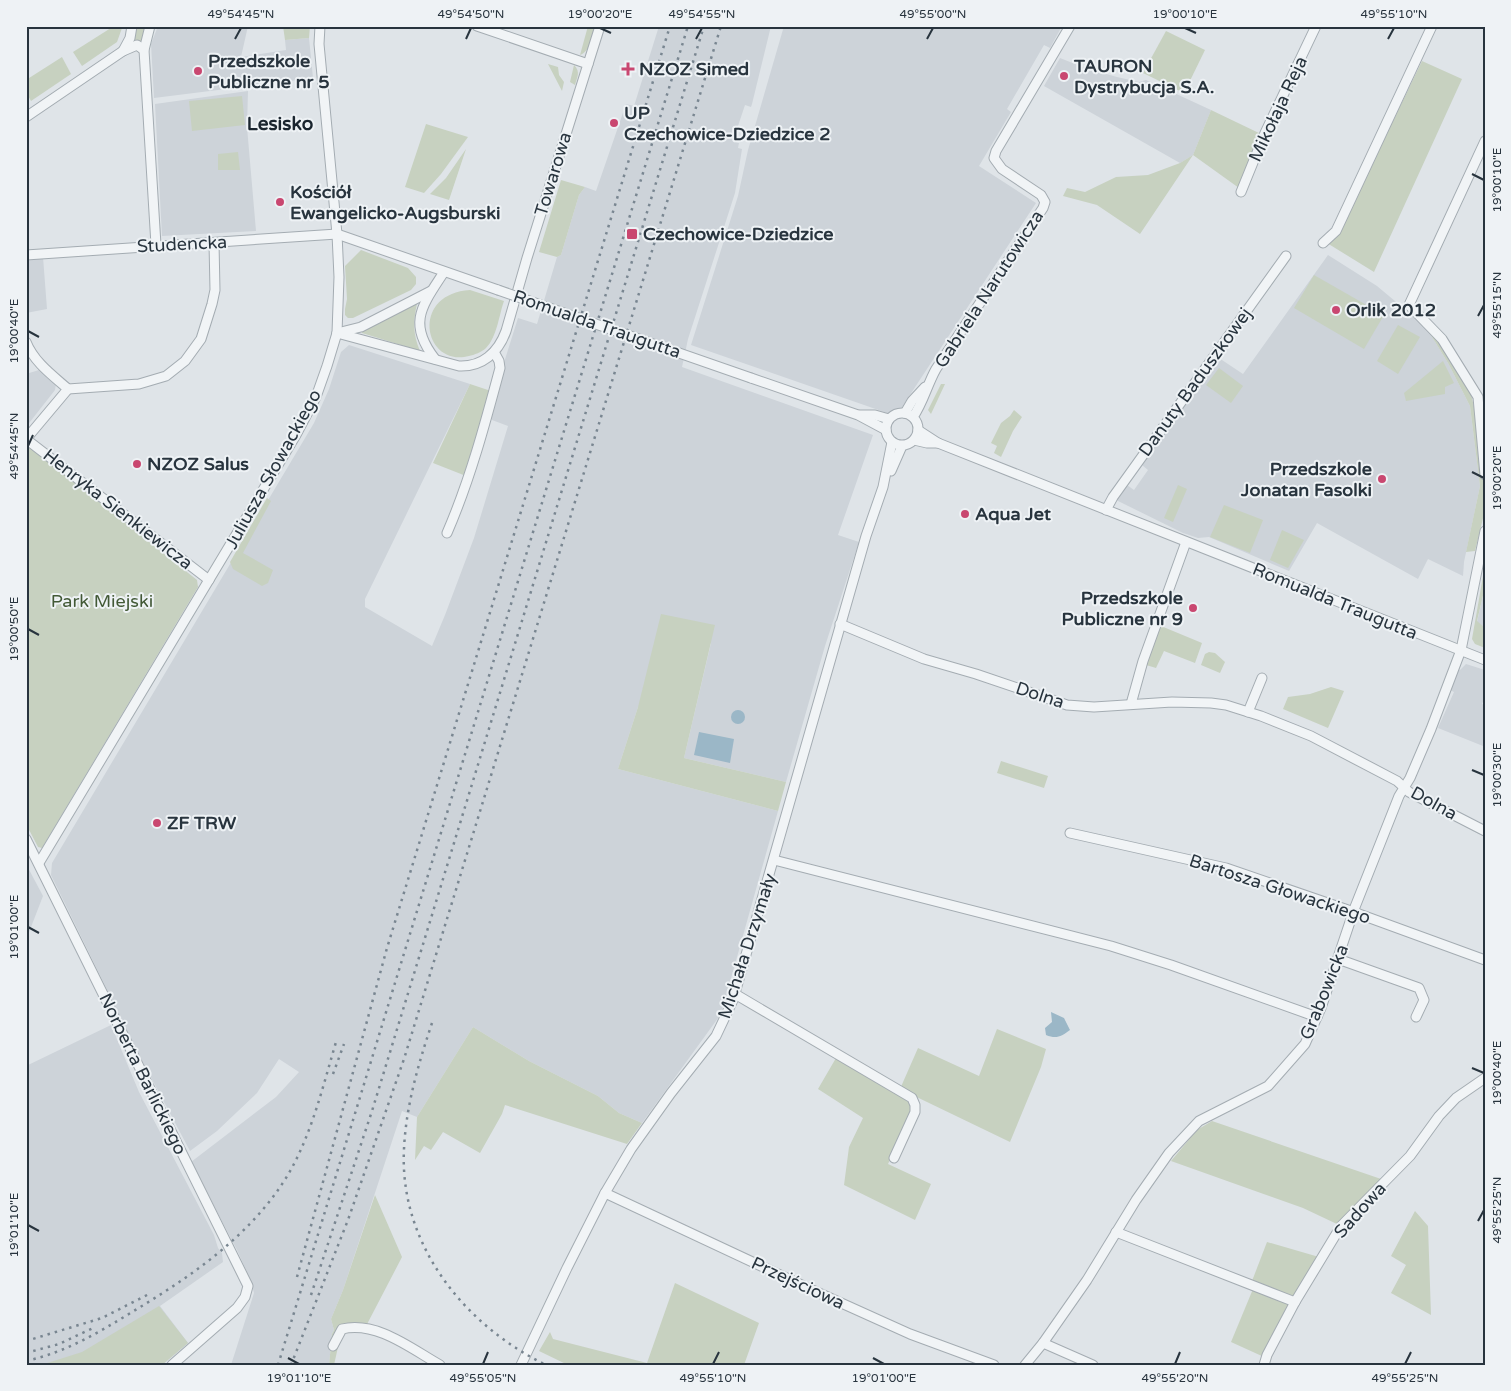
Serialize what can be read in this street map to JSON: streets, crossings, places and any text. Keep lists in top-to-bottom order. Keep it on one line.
{"streets":{"street":["Mikołaja Reja","Towarowa","Studencka","Gabriela Narutowicza","Romualda Traugutta","Danuty Baduszkowej","Juliusza Słowackiego","Henryka Sienkiewicza","Dolna","Bartosza Głowackiego","Michała Drzymały","Grabowicka","Norberta Barlickiego","Sadowa","Przejściowa"]},"crossings":[["Studencka","Romualda Traugutta"],["Studencka","Juliusza Słowackiego"],["Gabriela Narutowicza","Romualda Traugutta"],["Romualda Traugutta","Danuty Baduszkowej"],["Romualda Traugutta","Juliusza Słowackiego"],["Romualda Traugutta","Grabowicka"],["Juliusza Słowackiego","Henryka Sienkiewicza"],["Juliusza Słowackiego","Norberta Barlickiego"],["Dolna","Michała Drzymały"],["Dolna","Grabowicka"],["Bartosza Głowackiego","Grabowicka"],["Michała Drzymały","Przejściowa"]],"districts":["Lesisko"],"parks":["Park Miejski"],"places":{"health":["NZOZ Simed"],"other":["Przedszkole Publiczne nr 5","TAURON Dystrybucja S.A.","UP Czechowice-Dziedzice 2","Kościół Ewangelicko-Augsburski","Orlik 2012","NZOZ Salus","Przedszkole Jonatan Fasolki","Aqua Jet","Przedszkole Publiczne nr 9","ZF TRW"],"transit":["Czechowice-Dziedzice"]},"coordinates":["49°54'45\"N","49°54'50\"N","19°00'20\"E","49°54'55\"N","49°55'00\"N","19°00'10\"E","49°55'10\"N","49°55'15\"N","19°00'40\"E","19°00'50\"E","19°00'30\"E","19°01'00\"E","49°55'25\"N","19°01'10\"E","49°55'05\"N","49°55'20\"N"]}
